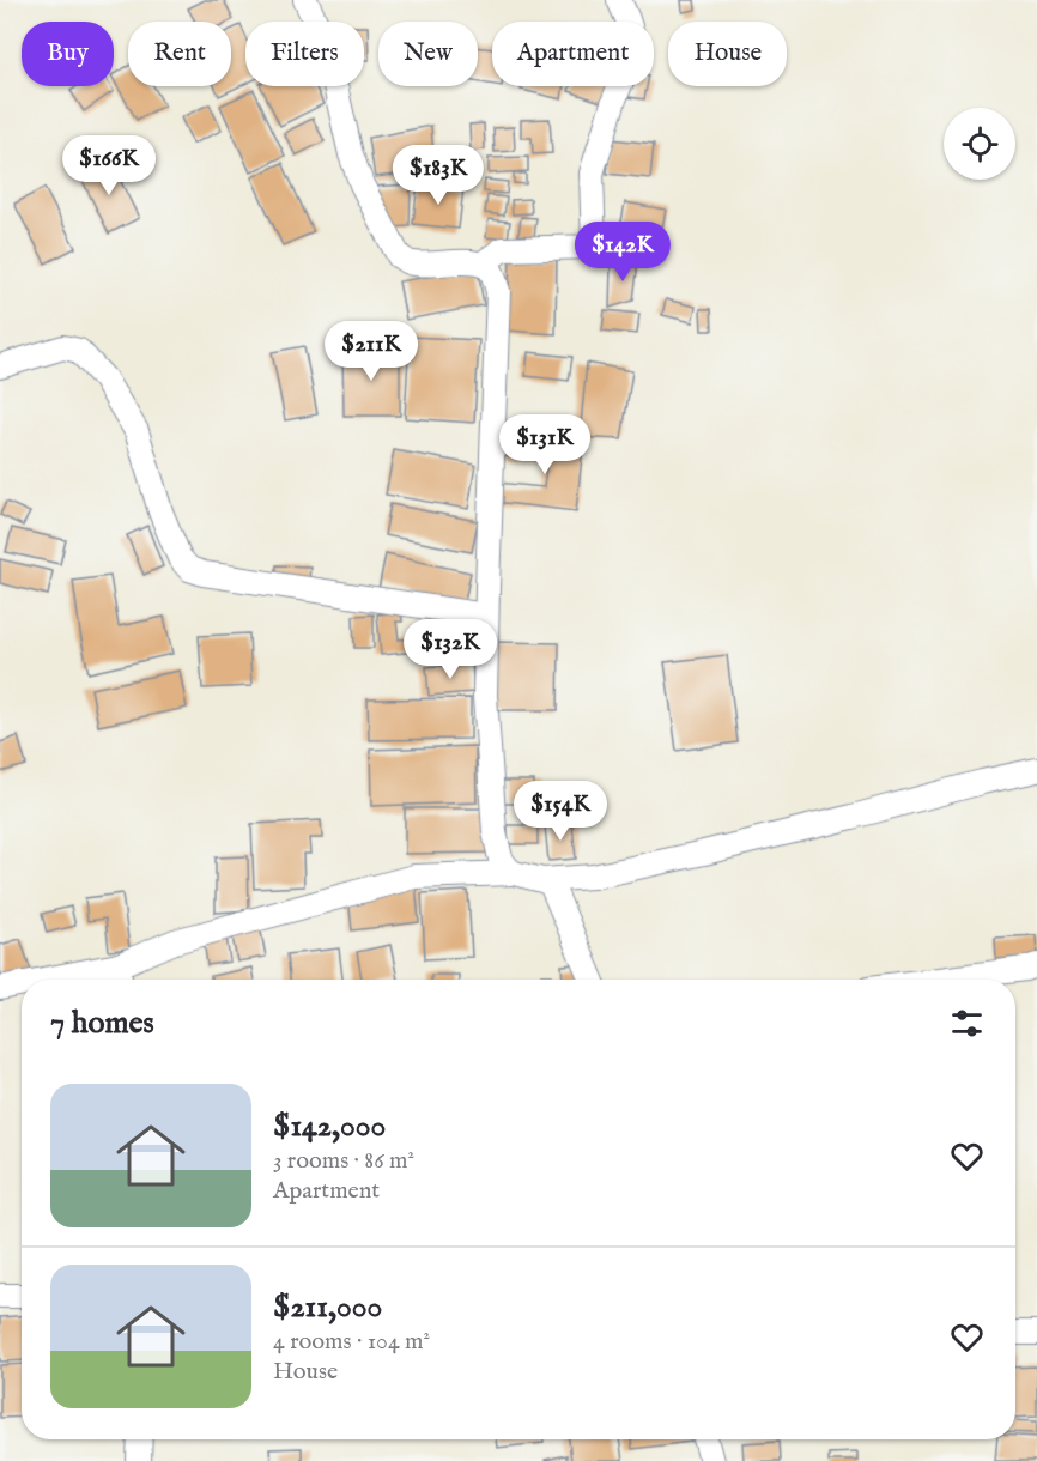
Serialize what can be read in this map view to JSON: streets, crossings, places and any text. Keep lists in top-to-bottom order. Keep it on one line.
{"page":{"chip":["Buy","Rent","Filters","New","Apartment","House"],"price":["$166K","$183K","$142K","$211K","$131K","$132K","$154K"],"heading":"7 homes","list":[{"name":"$142,000","note":"3 rooms · 86 m² · Apartment"},{"name":"$211,000","note":"4 rooms · 104 m² · House"}]}}
